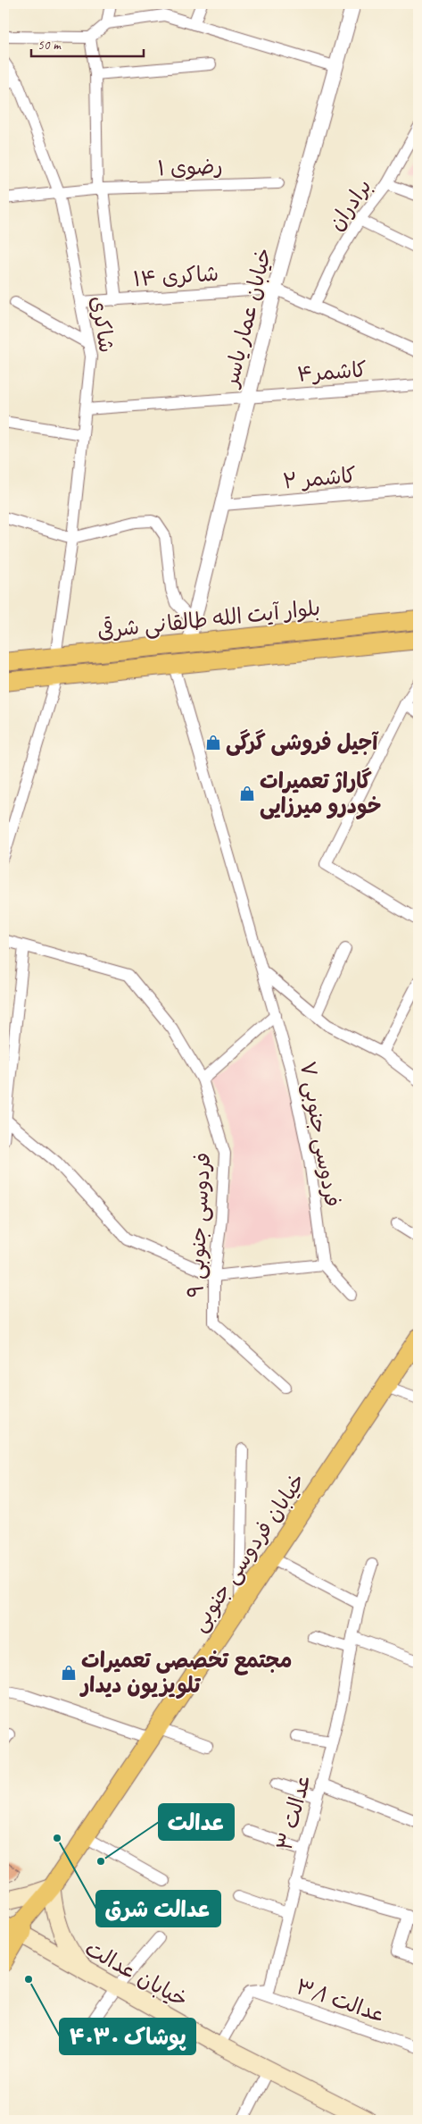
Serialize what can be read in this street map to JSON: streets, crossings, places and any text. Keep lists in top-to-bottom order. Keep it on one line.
{"streets":{"main road":["بلوار آیت الله طالقانی شرقی","خیابان فردوسی جنوبی","خیابان عدالت"],"street":["رضوی ۱","برادران","شاکری ۱۴","خیابان عمار یاسر","شاکری","کاشمر۴","کاشمر ۲","فردوسی جنوبی ۷","فردوسی جنوبی ۹","عدالت ۳","عدالت ۳/۱"]},"crossings":[["رضوی ۱","شاکری"],["شاکری ۱۴","خیابان عمار یاسر"],["شاکری ۱۴","شاکری"],["خیابان عمار یاسر","کاشمر۴"],["خیابان عمار یاسر","کاشمر ۲"],["خیابان عمار یاسر","بلوار آیت الله طالقانی شرقی"],["شاکری","کاشمر۴"],["شاکری","بلوار آیت الله طالقانی شرقی"],["بلوار آیت الله طالقانی شرقی","فردوسی جنوبی ۷"],["خیابان فردوسی جنوبی","خیابان عدالت"],["عدالت ۳","عدالت ۳/۱"]],"places":{"shop":["آجیل فروشی گرگی","گاراژ تعمیرات خودرو میرزایی","مجتمع تخصصی تعمیرات تلویزیون دیدار"],"other":["عدالت شرق","عدالت","پوشاک ۴۰۳۰"]},"scale_bar":"50 m"}
